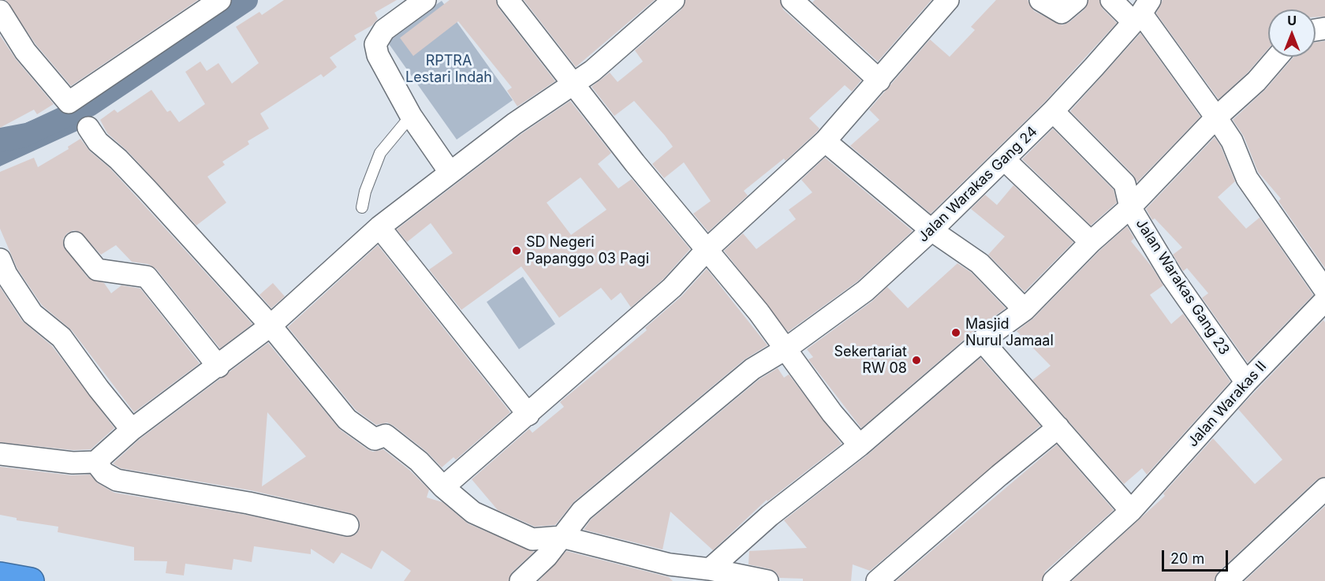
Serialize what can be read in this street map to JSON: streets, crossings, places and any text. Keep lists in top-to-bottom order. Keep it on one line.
{"streets":{"street":["Jalan Warakas Gang 24","Jalan Warakas Gang 23","Jalan Warakas II"]},"crossings":[["Jalan Warakas Gang 23","Jalan Warakas II"]],"parks":["RPTRA Lestari Indah"],"places":["SD Negeri Papanggo 03 Pagi","Masjid Nurul Jamaal","Sekertariat RW 08"],"scale_bar":"20 m","north":"top"}
